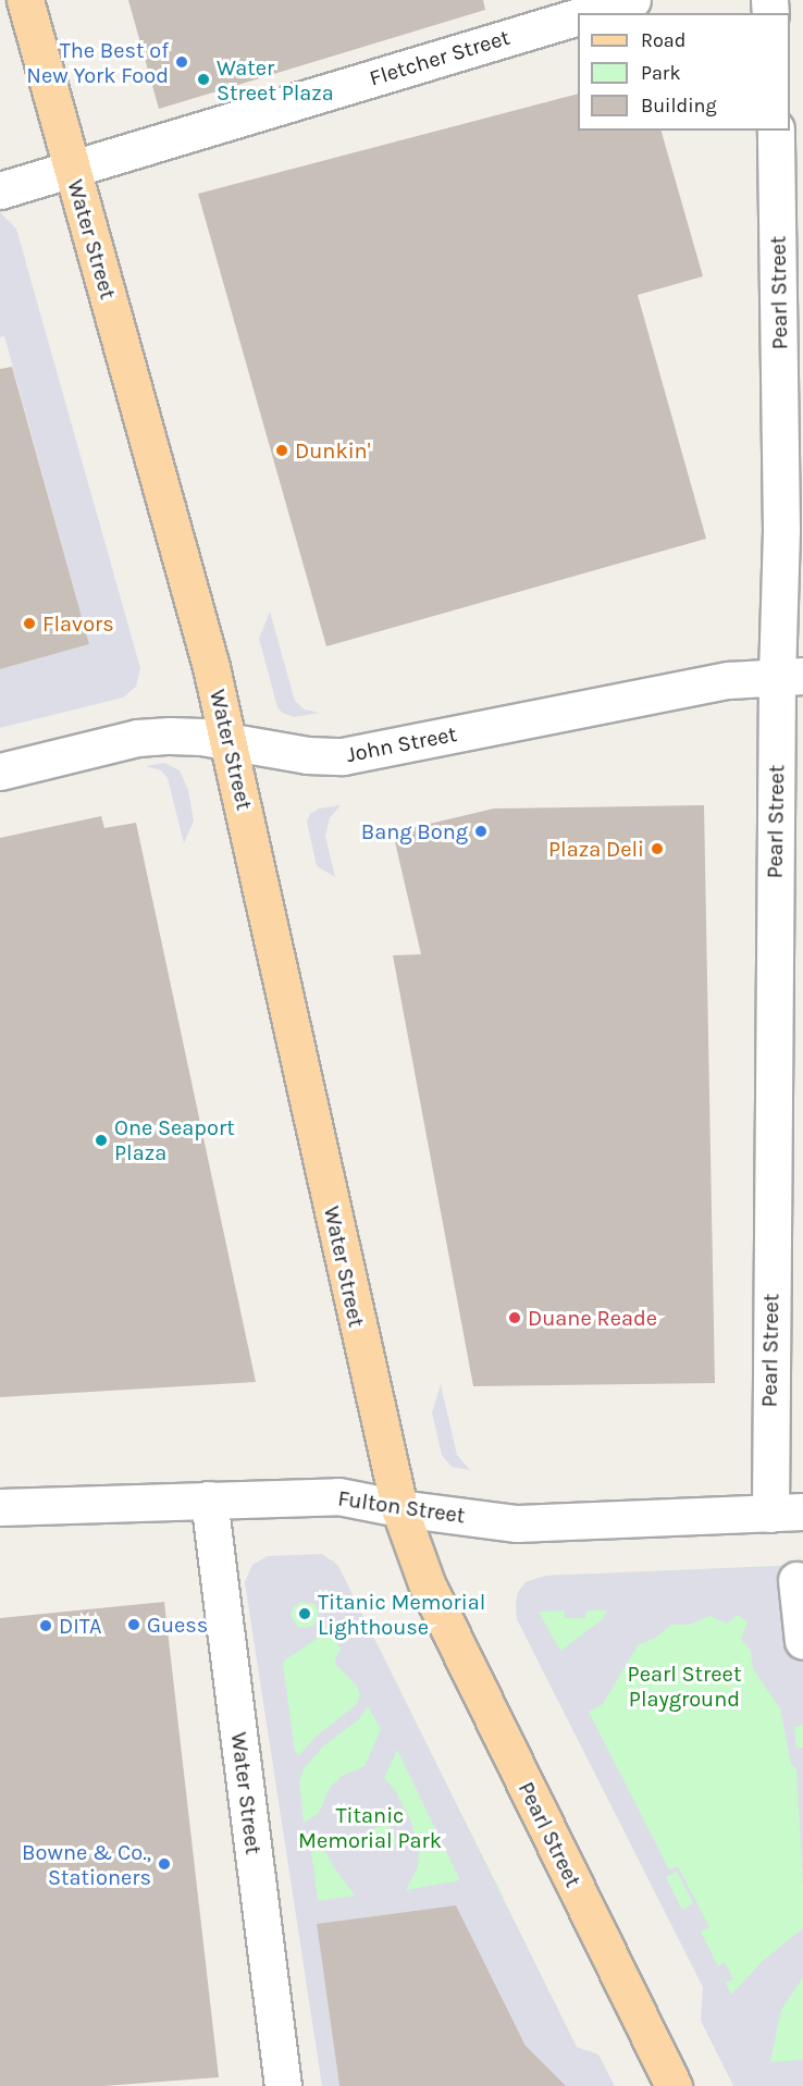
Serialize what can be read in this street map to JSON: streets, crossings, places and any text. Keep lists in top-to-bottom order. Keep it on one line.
{"streets":{"main road":["Water Street","Pearl Street"],"street":["Fletcher Street","John Street","Fulton Street"]},"crossings":[["Fletcher Street","Water Street"],["Water Street","Pearl Street"],["Water Street","John Street"],["Water Street","Fulton Street"],["Pearl Street","John Street"],["Pearl Street","Fulton Street"]],"parks":["Pearl Street Playground","Titanic Memorial Park"],"places":["The Best of New York Food","Water Street Plaza","Dunkin'","Flavors","Bang Bong","Plaza Deli","One Seaport Plaza","Duane Reade","Titanic Memorial Lighthouse","Guess","DITA","Bowne & Co., Stationers"],"legend":["Road","Park","Building"]}
